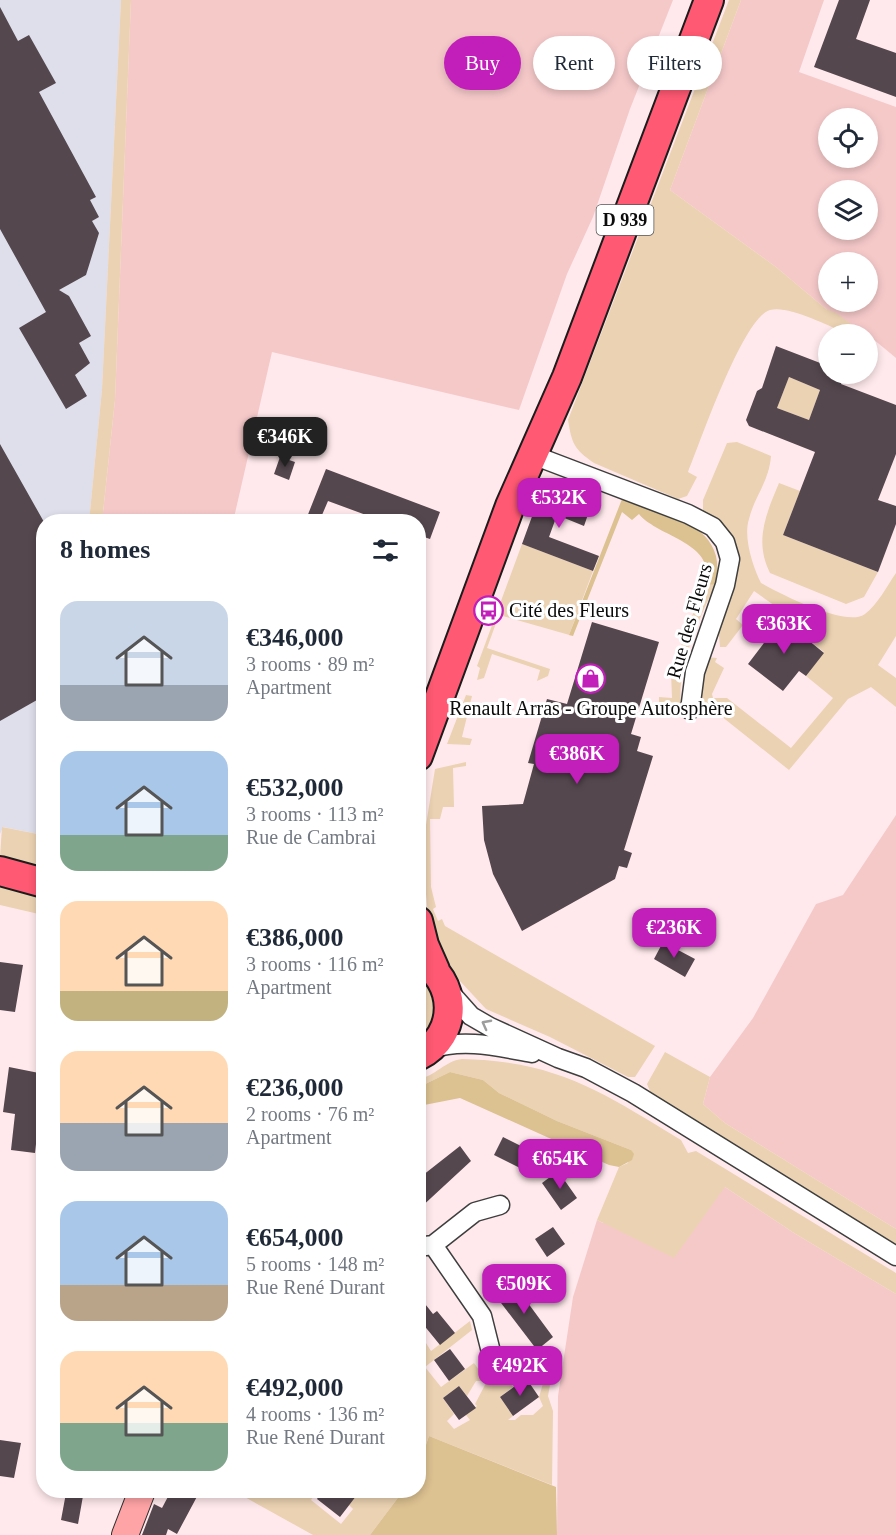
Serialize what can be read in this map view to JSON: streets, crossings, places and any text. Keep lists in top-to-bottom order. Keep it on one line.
{"streets":{"main road":["D 939"],"street":["Rue des Fleurs"]},"crossings":[["D 939","Rue des Fleurs"]],"places":{"bus stop":["Cité des Fleurs"],"shop":["Renault Arras - Groupe Autosphère"]},"page":{"chip":["Buy","Rent","Filters"],"map_buttons":["+","−"],"price":["€346K","€532K","€363K","€386K","€236K","€654K","€509K","€492K"],"heading":"8 homes","list":[{"name":"€346,000","note":"3 rooms · 89 m² · Apartment"},{"name":"€532,000","note":"3 rooms · 113 m² · Rue de Cambrai"},{"name":"€386,000","note":"3 rooms · 116 m² · Apartment"},{"name":"€236,000","note":"2 rooms · 76 m² · Apartment"},{"name":"€654,000","note":"5 rooms · 148 m² · Rue René Durant"},{"name":"€492,000","note":"4 rooms · 136 m² · Rue René Durant"}]}}
